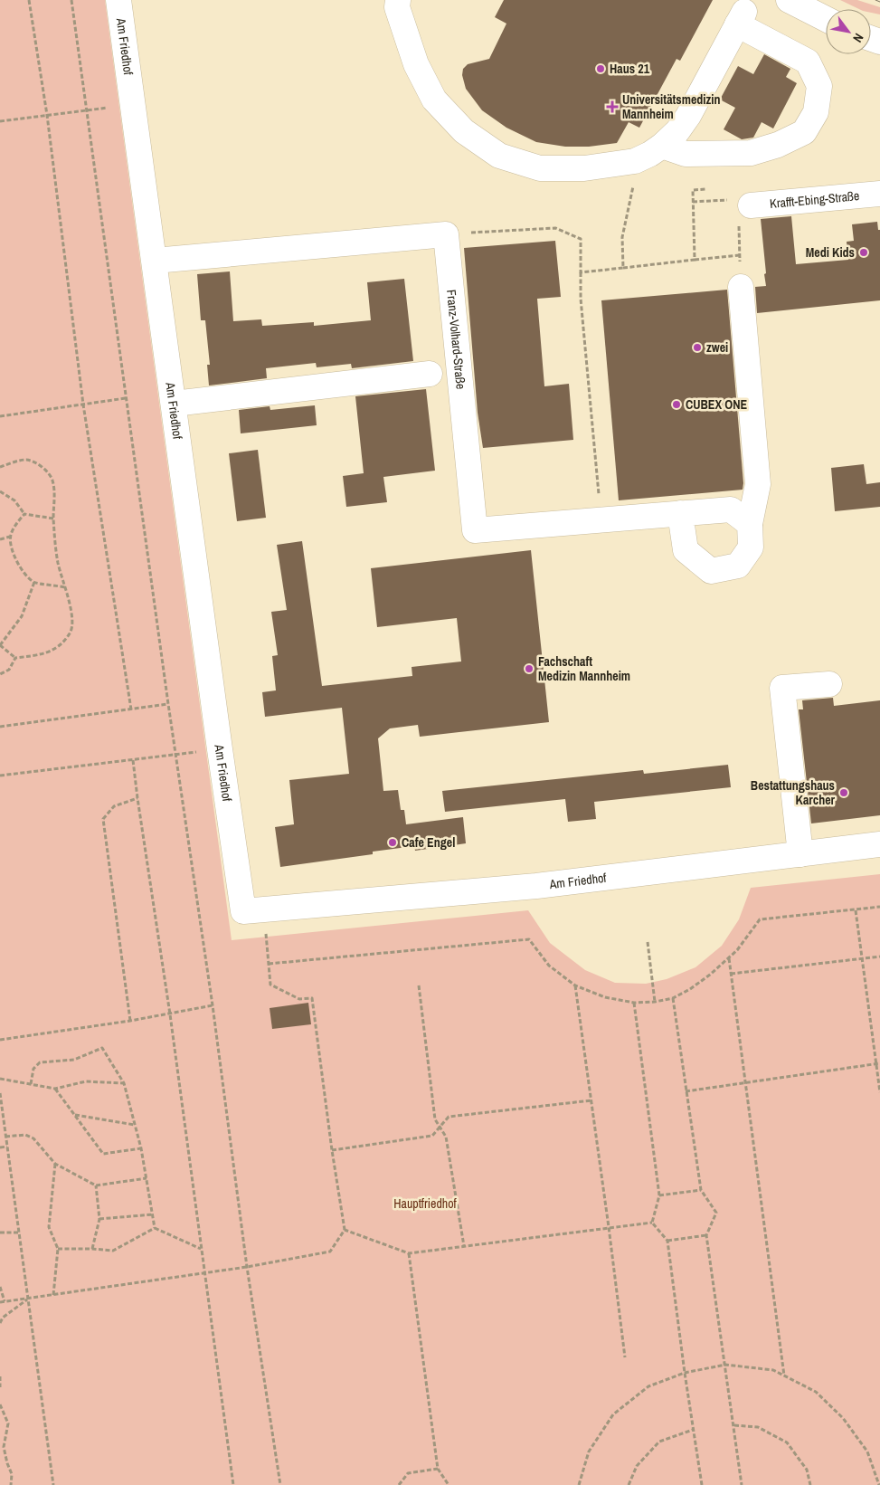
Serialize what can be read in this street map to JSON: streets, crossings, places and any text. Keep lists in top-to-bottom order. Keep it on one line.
{"streets":{"street":["Am Friedhof","Krafft-Ebing-Straße","Franz-Volhard-Straße"]},"parks":["Hauptfriedhof"],"places":{"other":["Haus 21","Medi Kids","zwei","CUBEX ONE","Fachschaft Medizin Mannheim","Bestattungshaus Karcher","Cafe Engel"],"health":["Universitätsmedizin Mannheim"]},"north":"bottom right"}
